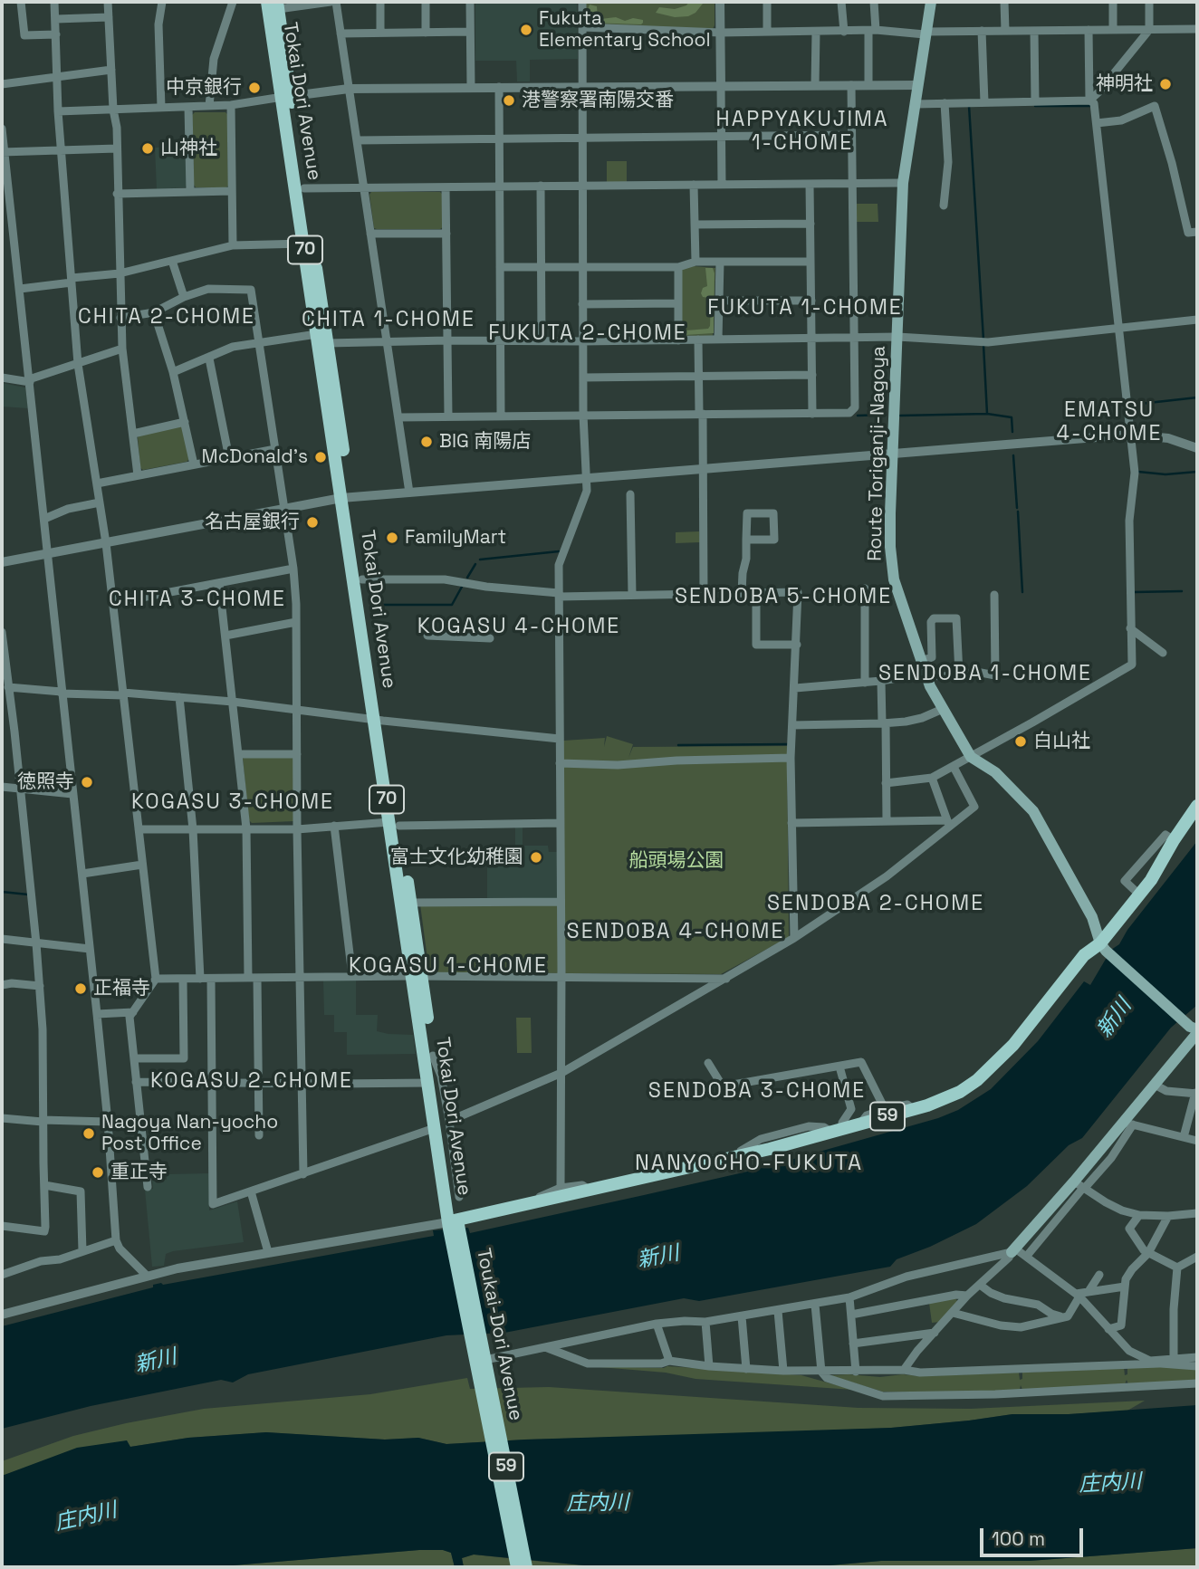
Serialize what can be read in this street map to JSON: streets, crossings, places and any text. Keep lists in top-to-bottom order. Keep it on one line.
{"streets":{"main road":["Tokai Dori Avenue","70","Route Toriganji-Nagoya","59","Toukai-Dori Avenue"]},"crossings":[["Tokai Dori Avenue","59"],["Tokai Dori Avenue","Toukai-Dori Avenue"],["Route Toriganji-Nagoya","59"],["59","Toukai-Dori Avenue"]],"districts":["HAPPYAKUJIMA 1-CHOME","FUKUTA 1-CHOME","CHITA 2-CHOME","CHITA 1-CHOME","FUKUTA 2-CHOME","EMATSU 4-CHOME","SENDOBA 5-CHOME","CHITA 3-CHOME","KOGASU 4-CHOME","SENDOBA 1-CHOME","KOGASU 3-CHOME","SENDOBA 2-CHOME","SENDOBA 4-CHOME","KOGASU 1-CHOME","KOGASU 2-CHOME","SENDOBA 3-CHOME","NANYOCHO-FUKUTA"],"water":["新川","庄内川"],"parks":["船頭場公園"],"places":["Fukuta Elementary School","神明社","中京銀行","港警察署南陽交番","山神社","BIG 南陽店","McDonald's","名古屋銀行","FamilyMart","白山社","徳照寺","富士文化幼稚園","正福寺","Nagoya Nan-yocho Post Office","重正寺"],"scale_bar":"100 m"}
